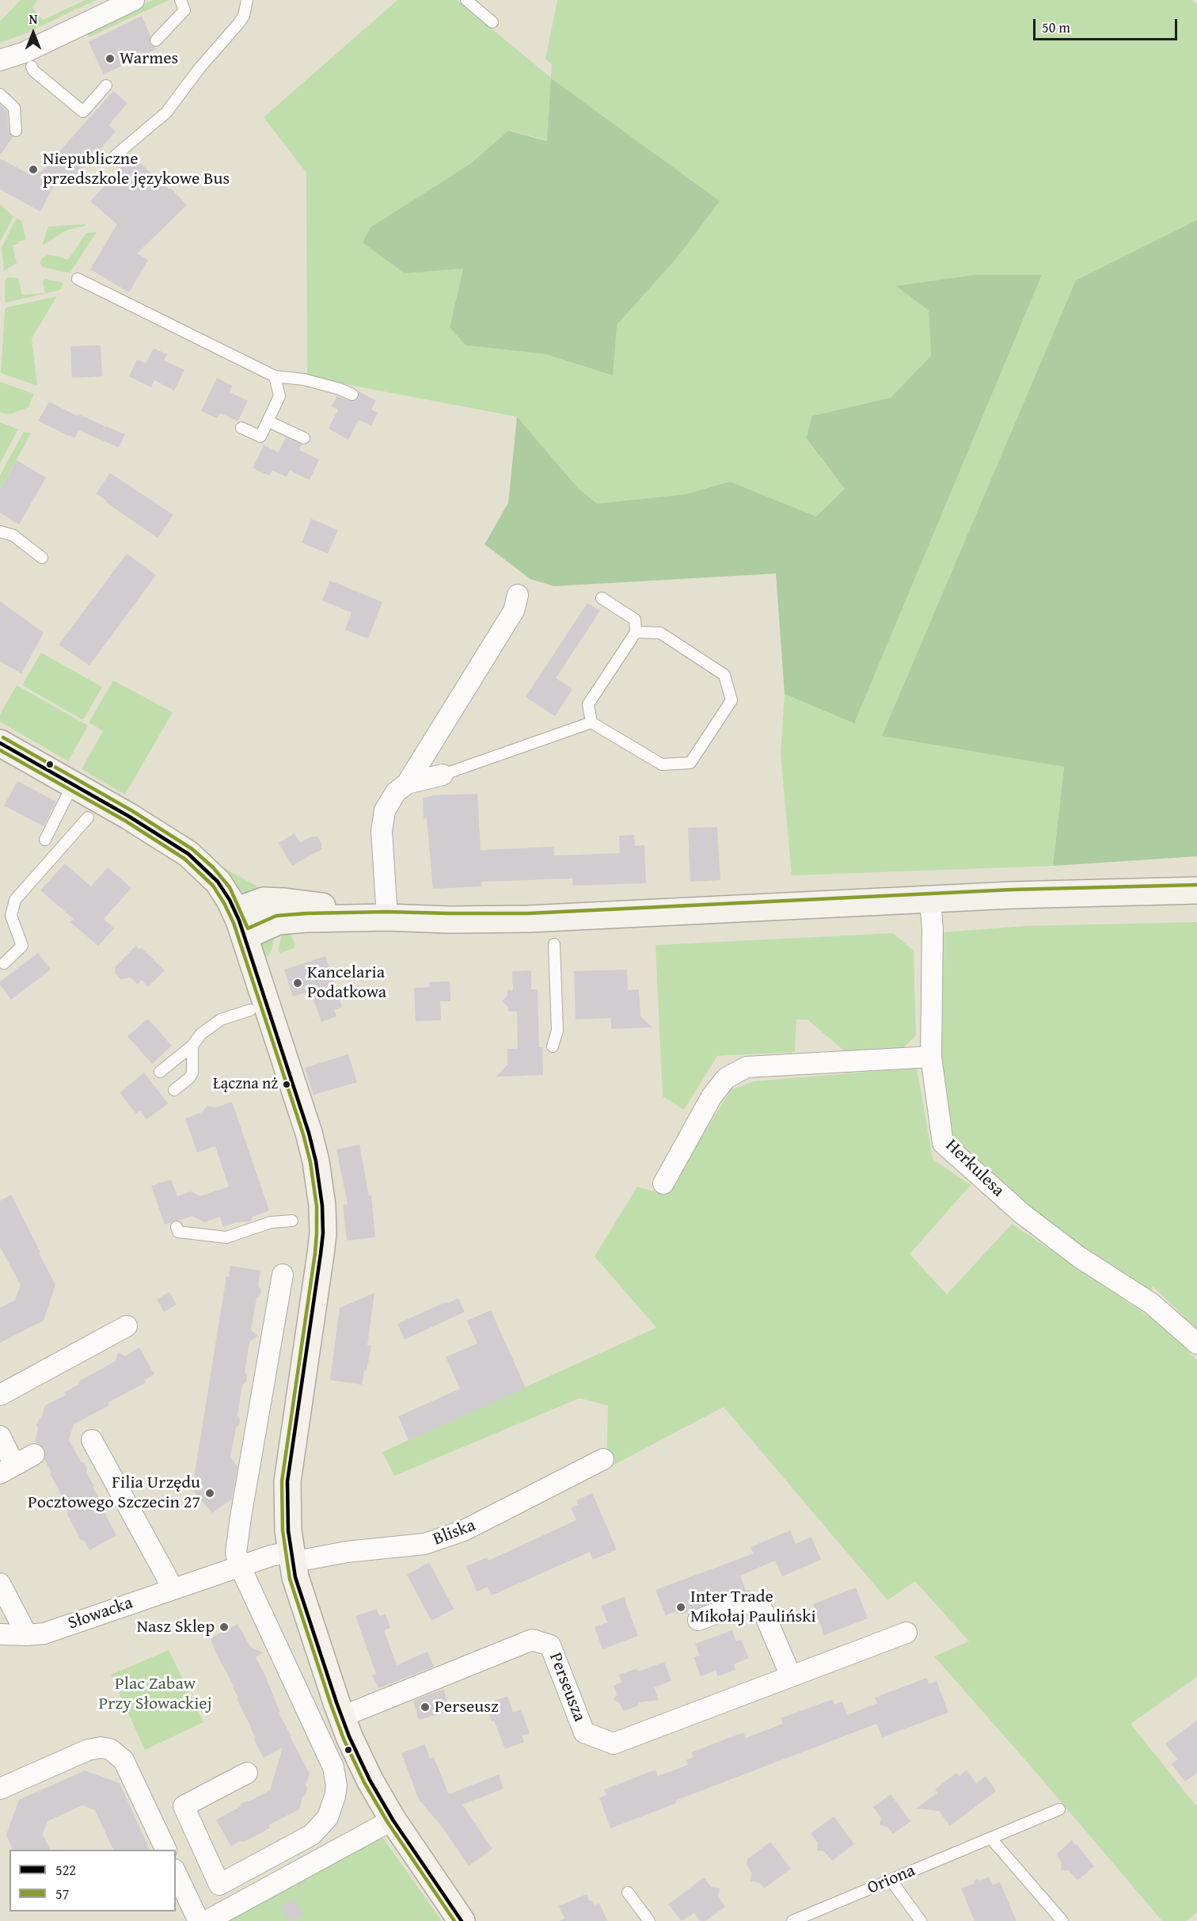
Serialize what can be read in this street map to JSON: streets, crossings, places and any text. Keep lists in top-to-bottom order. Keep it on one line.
{"streets":{"street":["Herkulesa","Bliska","Słowacka","Perseusza"],"lane":["Oriona"]},"crossings":[["Bliska","Słowacka"]],"parks":["Plac Zabaw Przy Słowackiej"],"places":["Warmes","Niepubliczne przedszkole językowe Bus","Kancelaria Podatkowa","Łączna nż","Filia Urzędu Pocztowego Szczecin 27","Inter Trade Mikołaj Pauliński","Nasz Sklep","Perseusz"],"lines":["transit line 522","transit line 57"],"legend":["522","57"],"scale_bar":"50 m","north":"top"}
